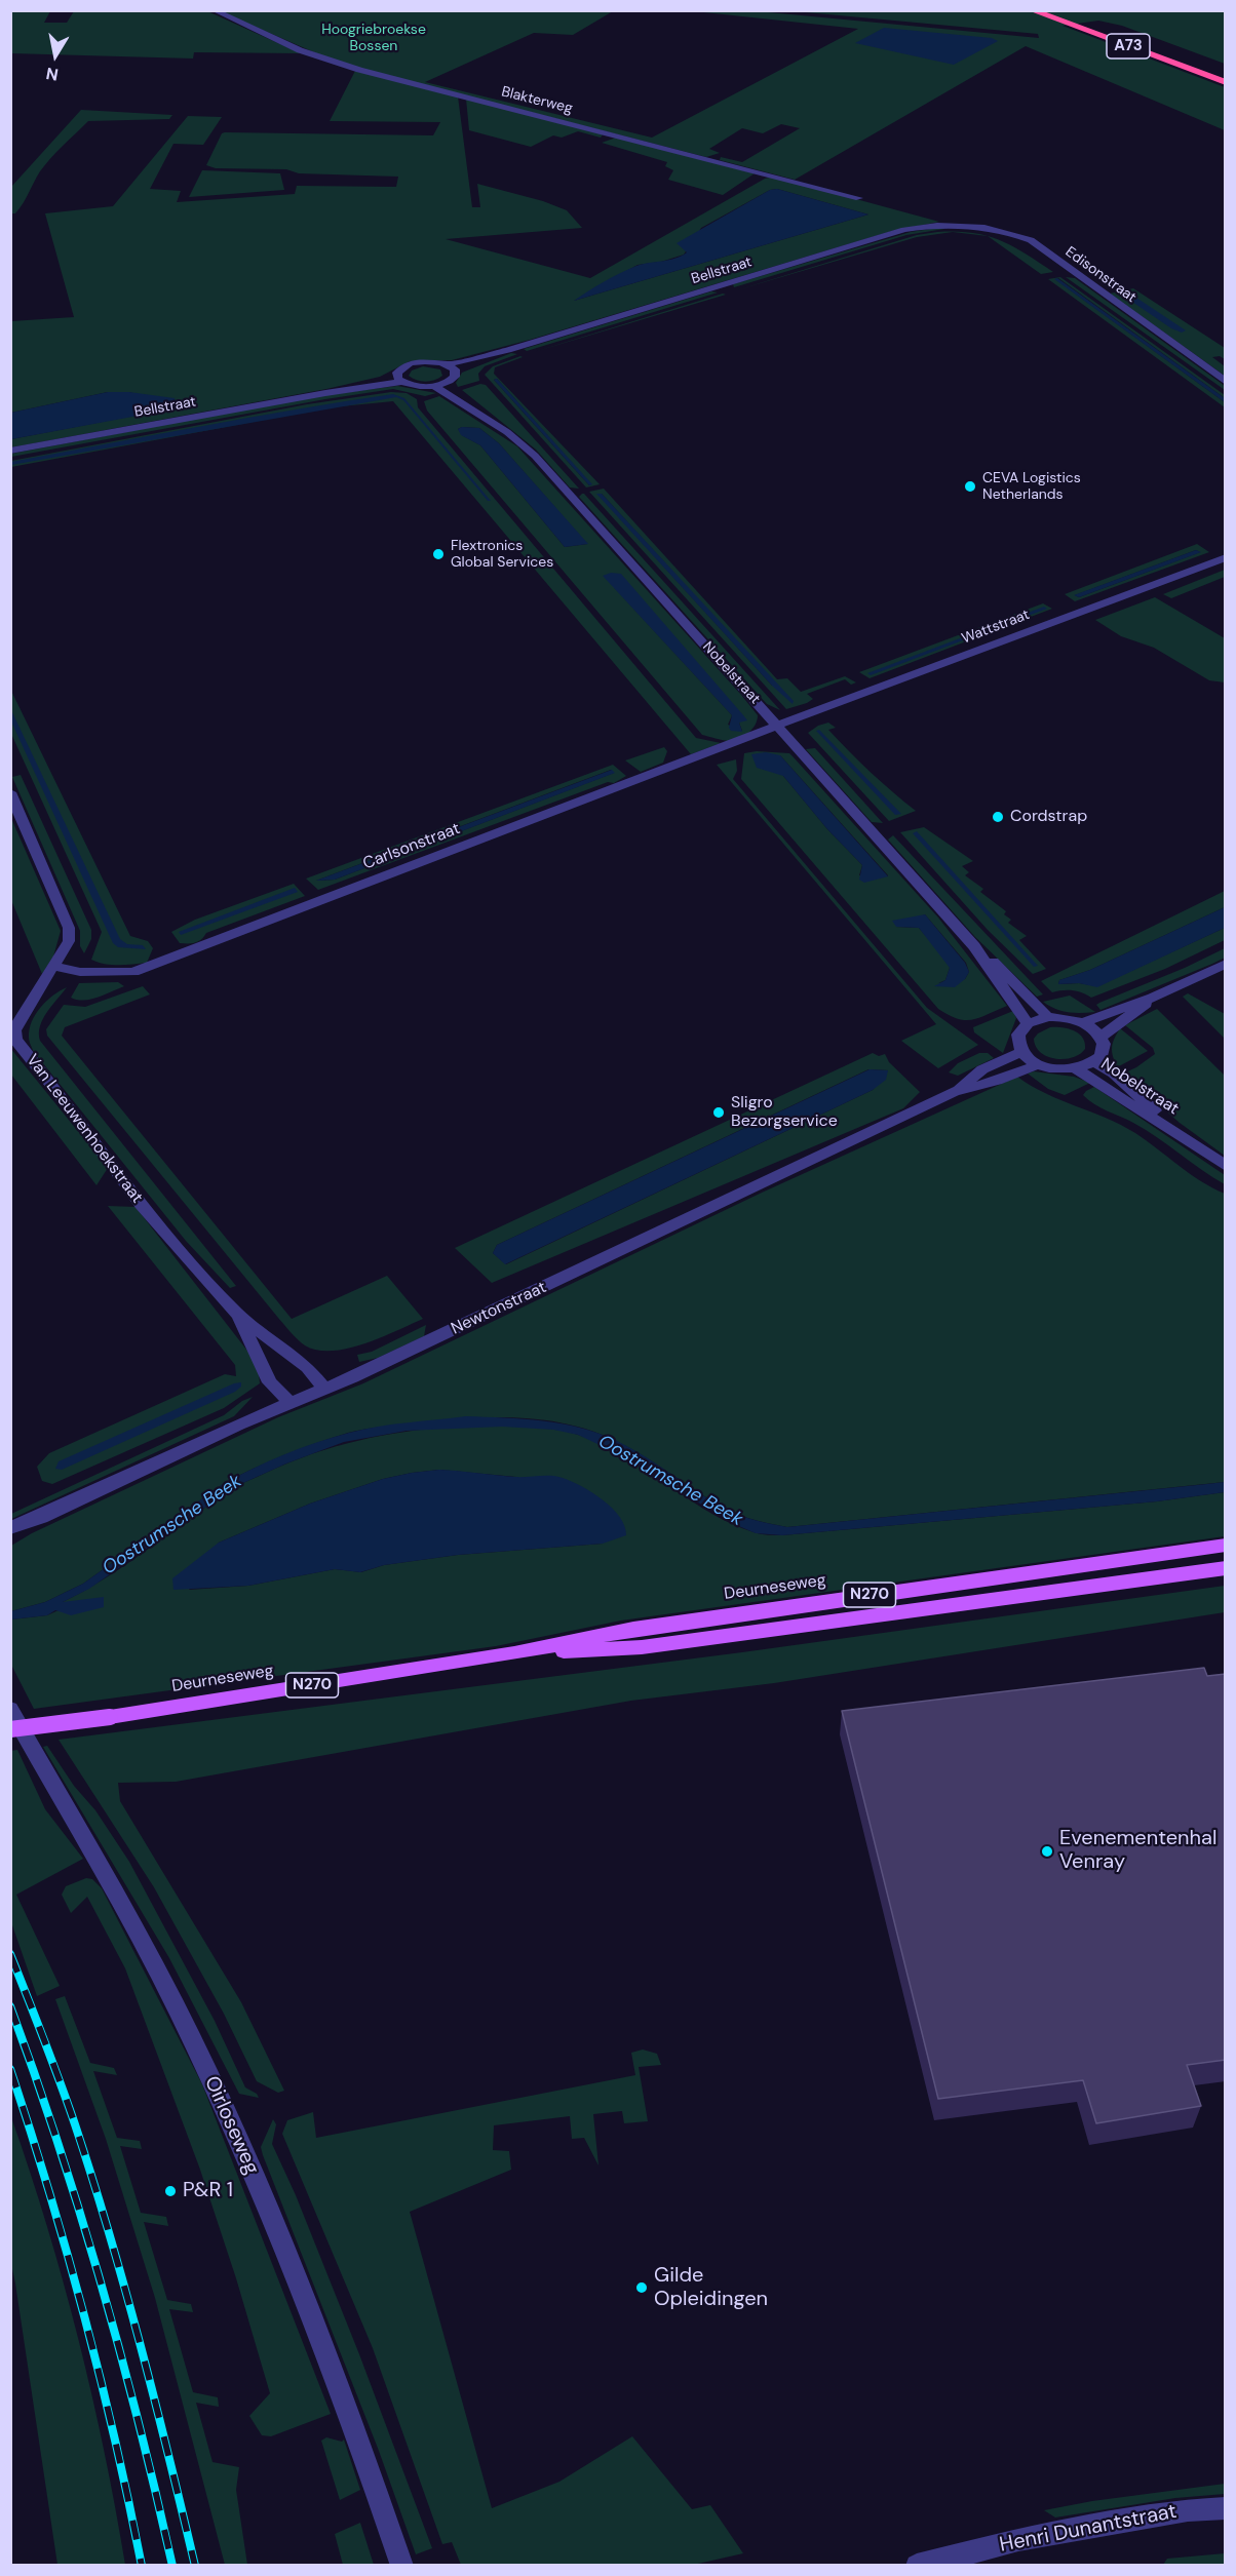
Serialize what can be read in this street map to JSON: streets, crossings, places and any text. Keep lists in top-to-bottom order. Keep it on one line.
{"streets":{"highway":["A73"],"main road":["Deurneseweg","N270"],"street":["Blakterweg","Bellstraat","Edisonstraat","Wattstraat","Nobelstraat","Carlsonstraat","Van Leeuwenhoekstraat","Newtonstraat","Oirloseweg","Henri Dunantstraat"]},"crossings":[["Bellstraat","Edisonstraat"],["Wattstraat","Nobelstraat"],["Wattstraat","Carlsonstraat"],["Nobelstraat","Carlsonstraat"],["Nobelstraat","Newtonstraat"],["Carlsonstraat","Van Leeuwenhoekstraat"],["Van Leeuwenhoekstraat","Newtonstraat"]],"water":["Oostrumsche Beek"],"parks":["Hoogriebroekse Bossen"],"places":["CEVA Logistics Netherlands","Flextronics Global Services","Cordstrap","Sligro Bezorgservice","Evenementenhal Venray","P&R 1","Gilde Opleidingen"],"north":"bottom"}
